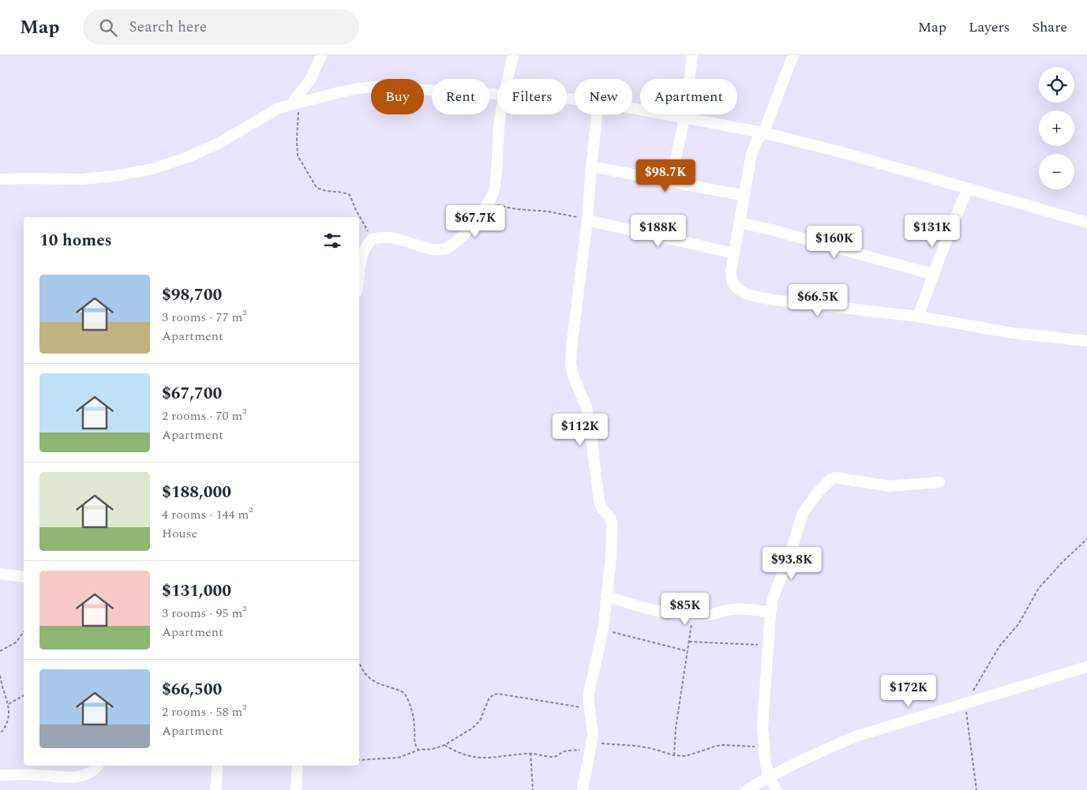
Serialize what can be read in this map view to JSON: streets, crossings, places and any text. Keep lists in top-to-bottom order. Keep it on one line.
{"page":{"header":"Map","search":"Search here","nav":["Map","Layers","Share"],"map_buttons":["+","−"],"chip":["Buy","Rent","Filters","New","Apartment"],"price":["$98.7K","$67.7K","$188K","$131K","$160K","$66.5K","$112K","$93.8K","$85K","$172K"],"heading":"10 homes","list":[{"name":"$98,700","note":"3 rooms · 77 m² · Apartment"},{"name":"$67,700","note":"2 rooms · 70 m² · Apartment"},{"name":"$188,000","note":"4 rooms · 144 m² · House"},{"name":"$131,000","note":"3 rooms · 95 m² · Apartment"},{"name":"$66,500","note":"2 rooms · 58 m² · Apartment"}]}}
